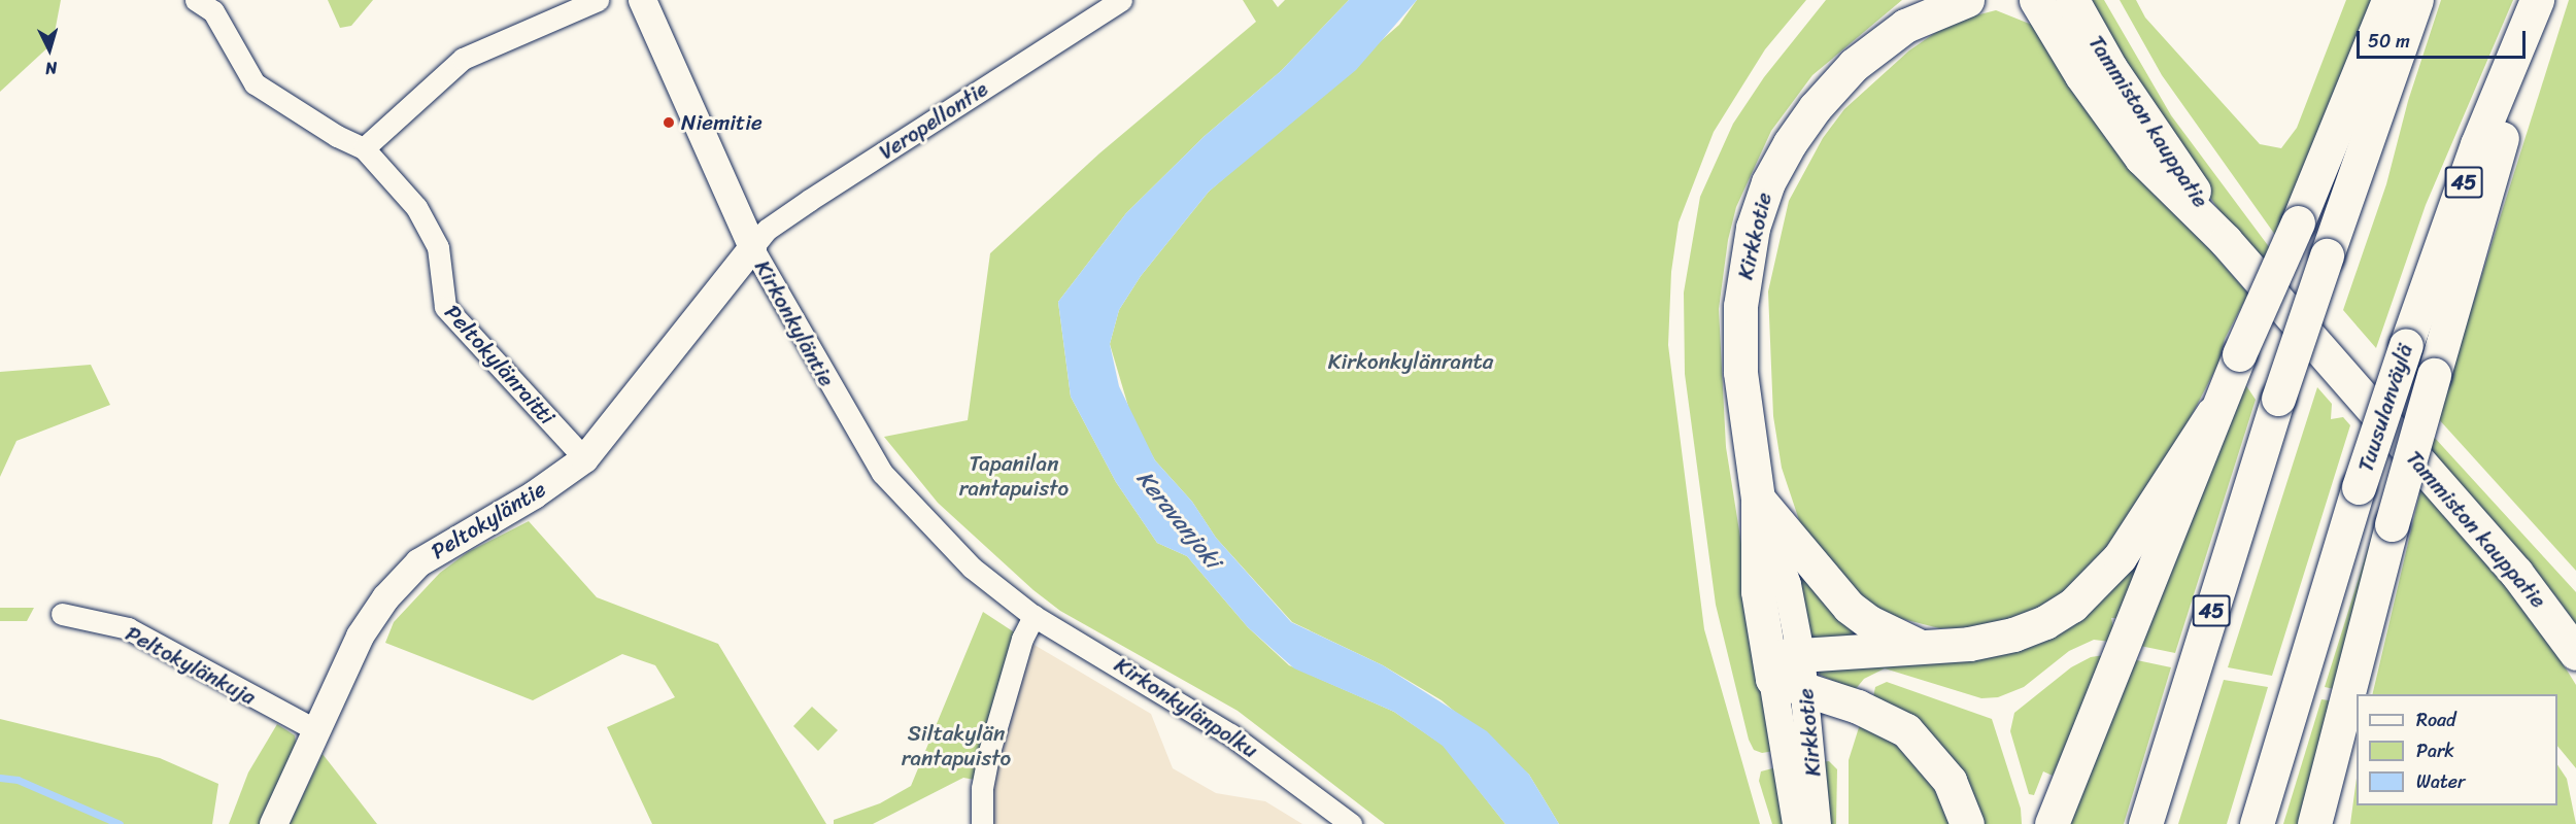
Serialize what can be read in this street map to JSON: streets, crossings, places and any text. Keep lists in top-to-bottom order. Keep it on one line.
{"streets":{"main road":["Tammiston kauppatie","45","Kirkkotie","Tuusulanväylä"],"street":["Veropellontie","Kirkonkyläntie","Peltokylänraitti","Peltokyläntie","Peltokylänkuja","Kirkonkylänpolku"]},"crossings":[["Veropellontie","Kirkonkyläntie"],["Veropellontie","Peltokyläntie"],["Kirkonkyläntie","Peltokyläntie"],["Kirkonkyläntie","Kirkonkylänpolku"],["Peltokylänraitti","Peltokyläntie"],["Peltokyläntie","Peltokylänkuja"]],"water":["Keravanjoki"],"parks":["Kirkonkylänranta","Tapanilan rantapuisto","Siltakylän rantapuisto"],"places":["Niemitie"],"legend":["Road","Park","Water"],"scale_bar":"50 m","north":"bottom"}
